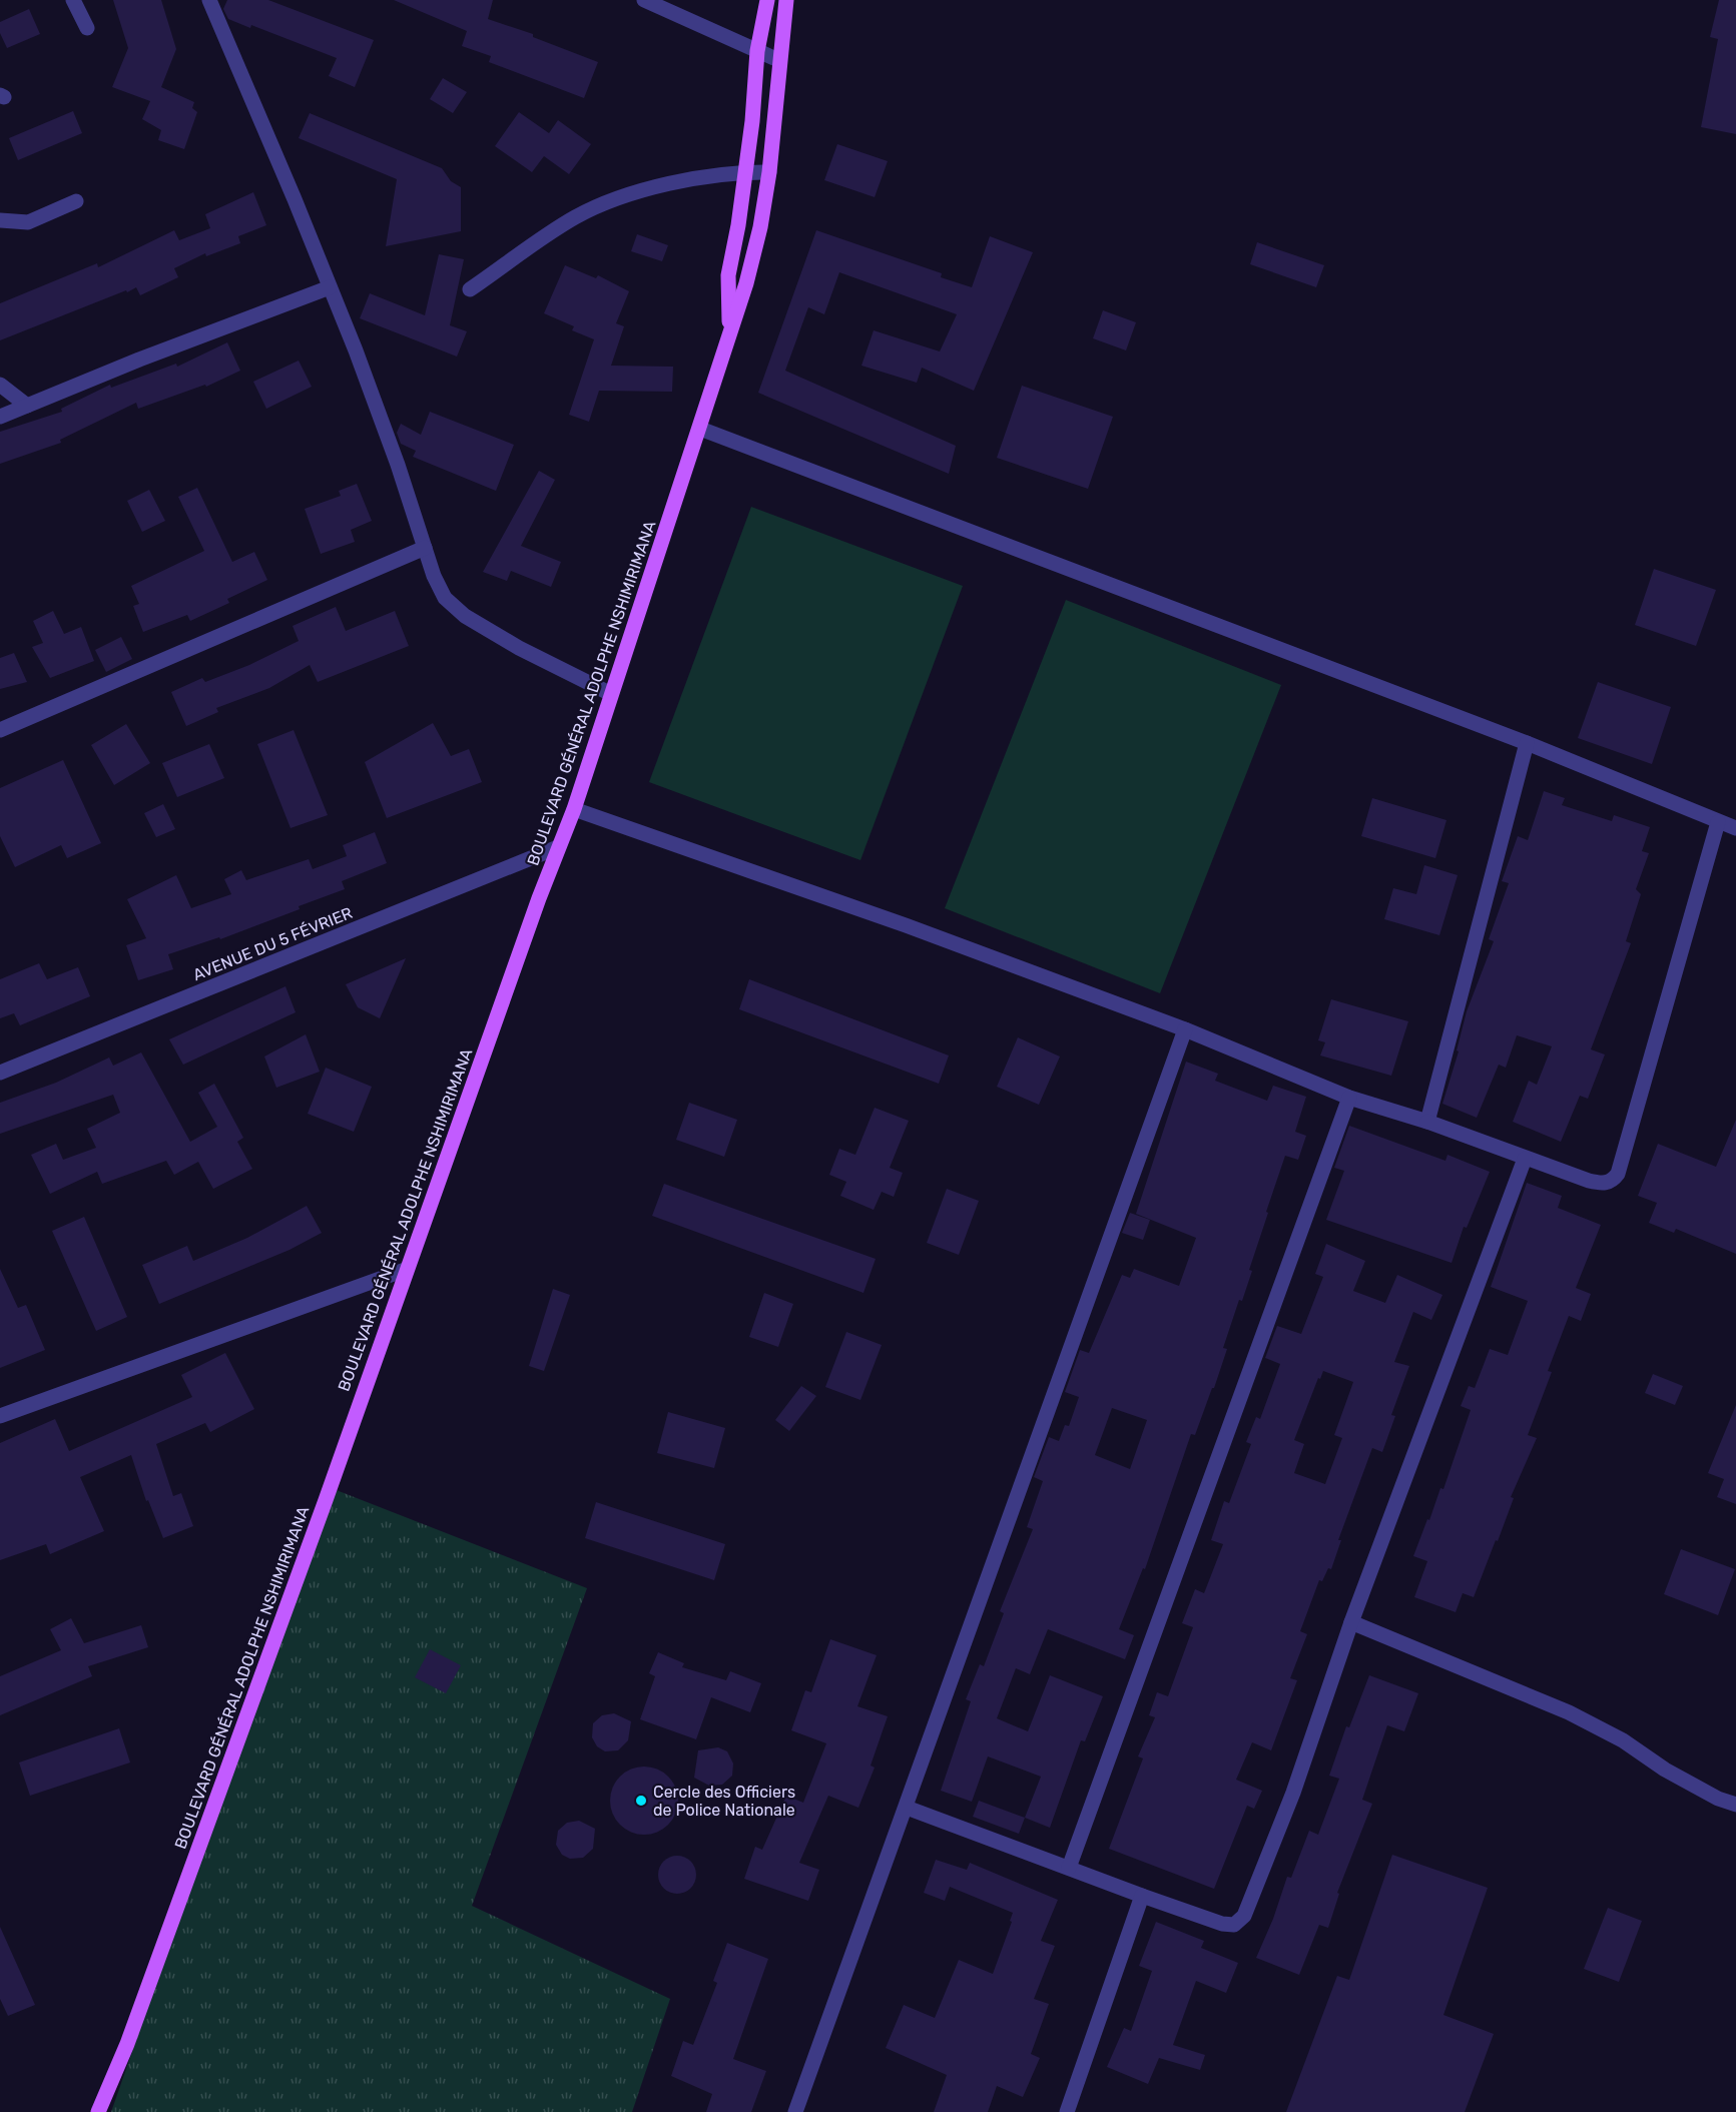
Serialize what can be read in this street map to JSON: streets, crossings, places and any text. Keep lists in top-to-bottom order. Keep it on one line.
{"streets":{"main road":["BOULEVARD GÉNÉRAL ADOLPHE NSHIMIRIMANA"],"street":["AVENUE DU 5 FÉVRIER"]},"crossings":[["BOULEVARD GÉNÉRAL ADOLPHE NSHIMIRIMANA","AVENUE DU 5 FÉVRIER"]],"places":["Cercle des Officiers de Police Nationale"]}
